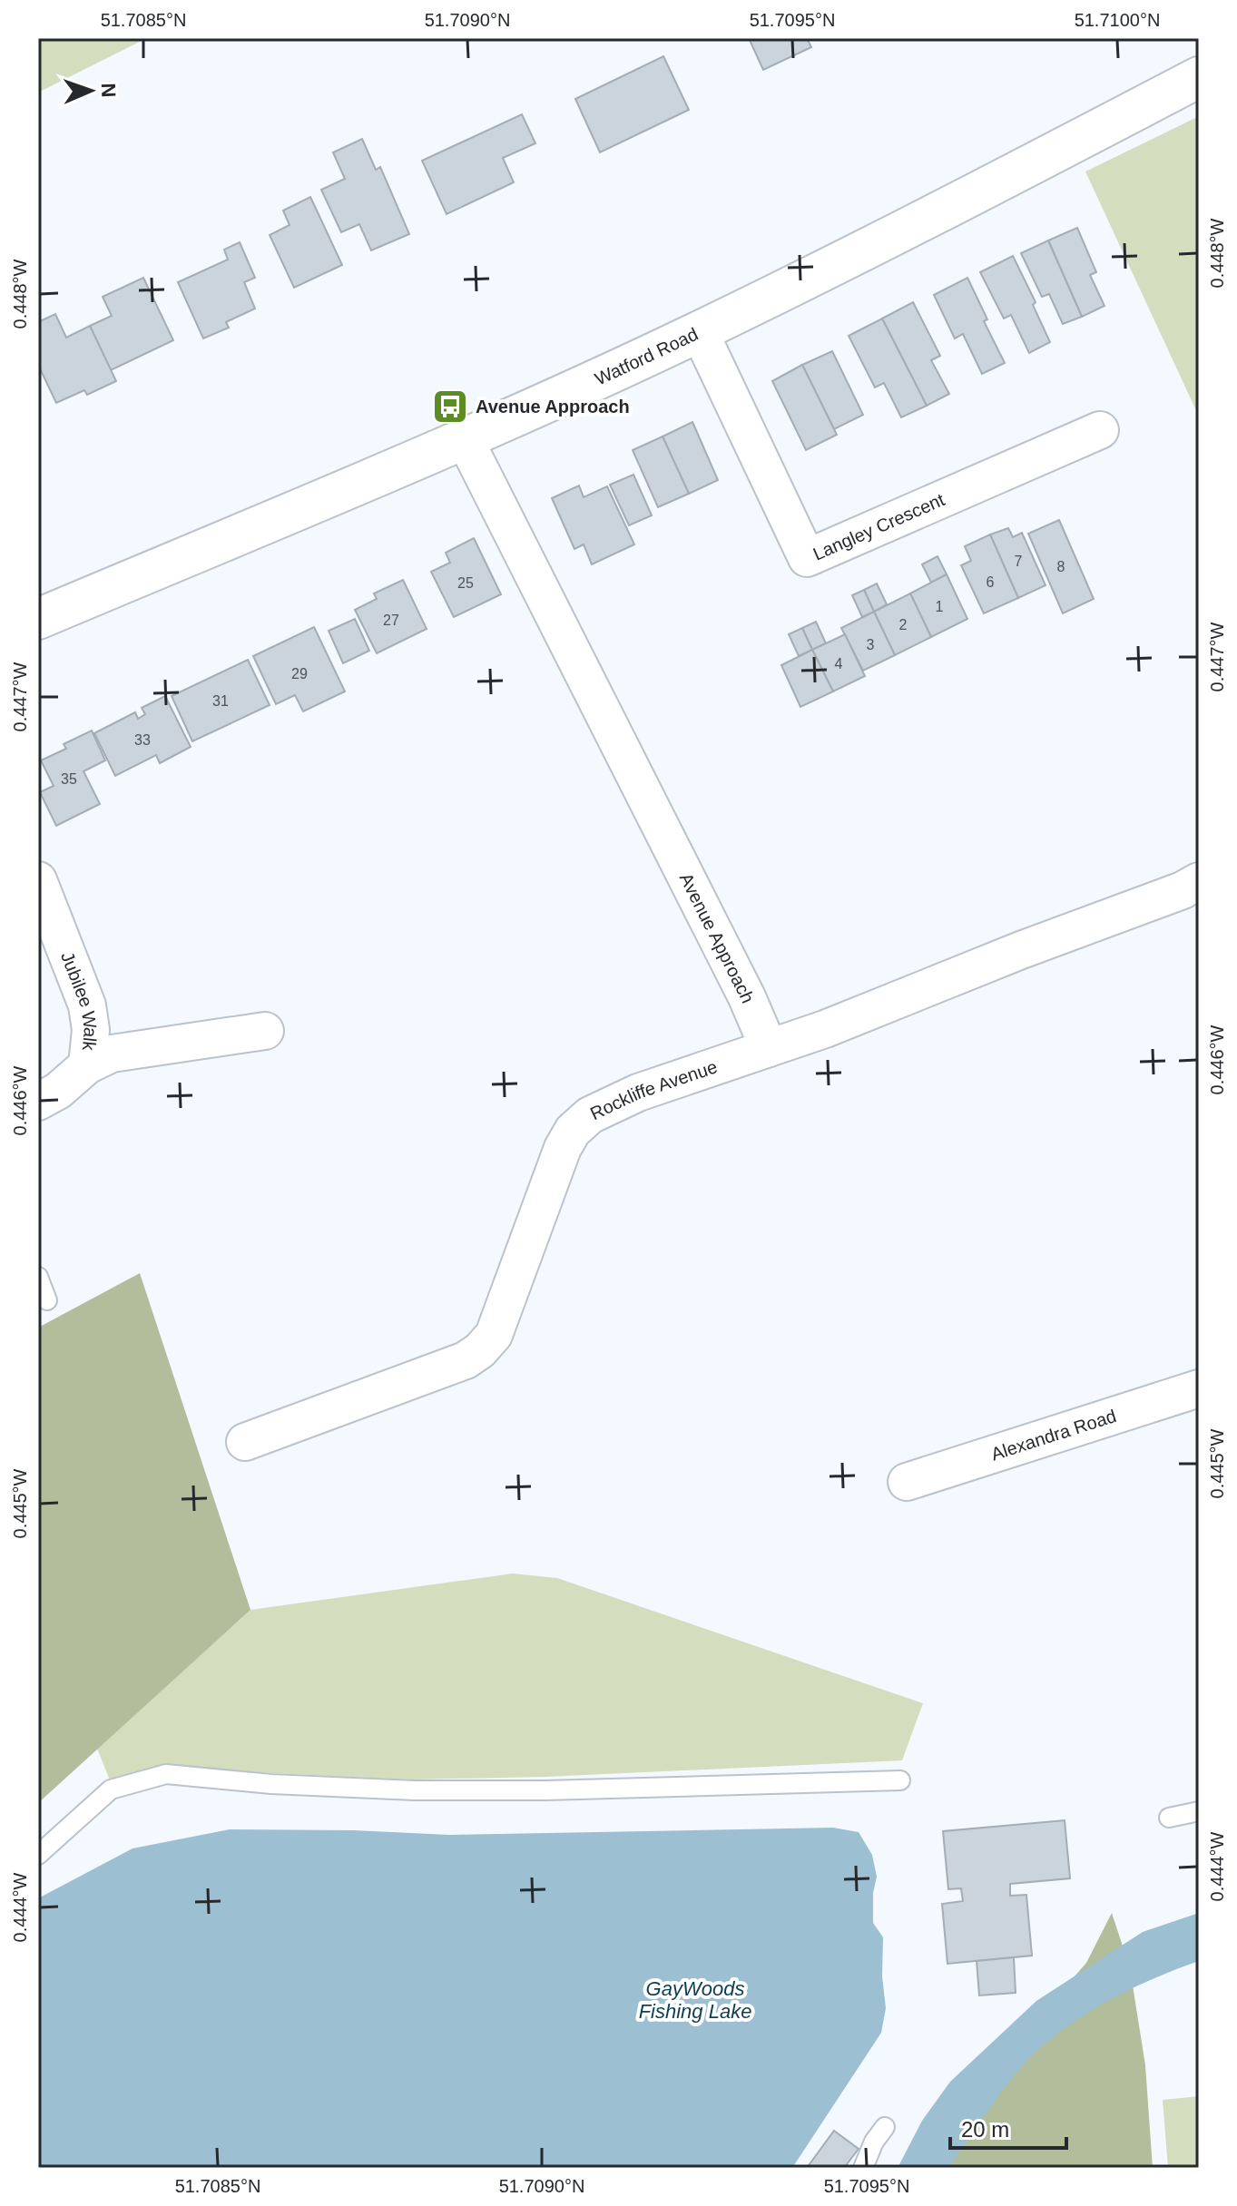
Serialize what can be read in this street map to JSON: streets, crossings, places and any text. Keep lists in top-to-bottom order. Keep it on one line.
{"streets":{"main road":["Watford Road"],"street":["Langley Crescent","Avenue Approach","Jubilee Walk","Rockliffe Avenue","Alexandra Road"]},"crossings":[["Watford Road","Langley Crescent"],["Watford Road","Avenue Approach"],["Avenue Approach","Rockliffe Avenue"]],"water":["GayWoods Fishing Lake"],"places":{"bus stop":["Avenue Approach"]},"house_numbers":["7","8","6","25","1","27","2","3","4","29","31","33","35"],"scale_bar":"20 m","north":"right","coordinates":["51.7085°N","51.7090°N","51.7095°N","51.7100°N","0.448°W","0.447°W","0.446°W","0.445°W","0.444°W"]}
